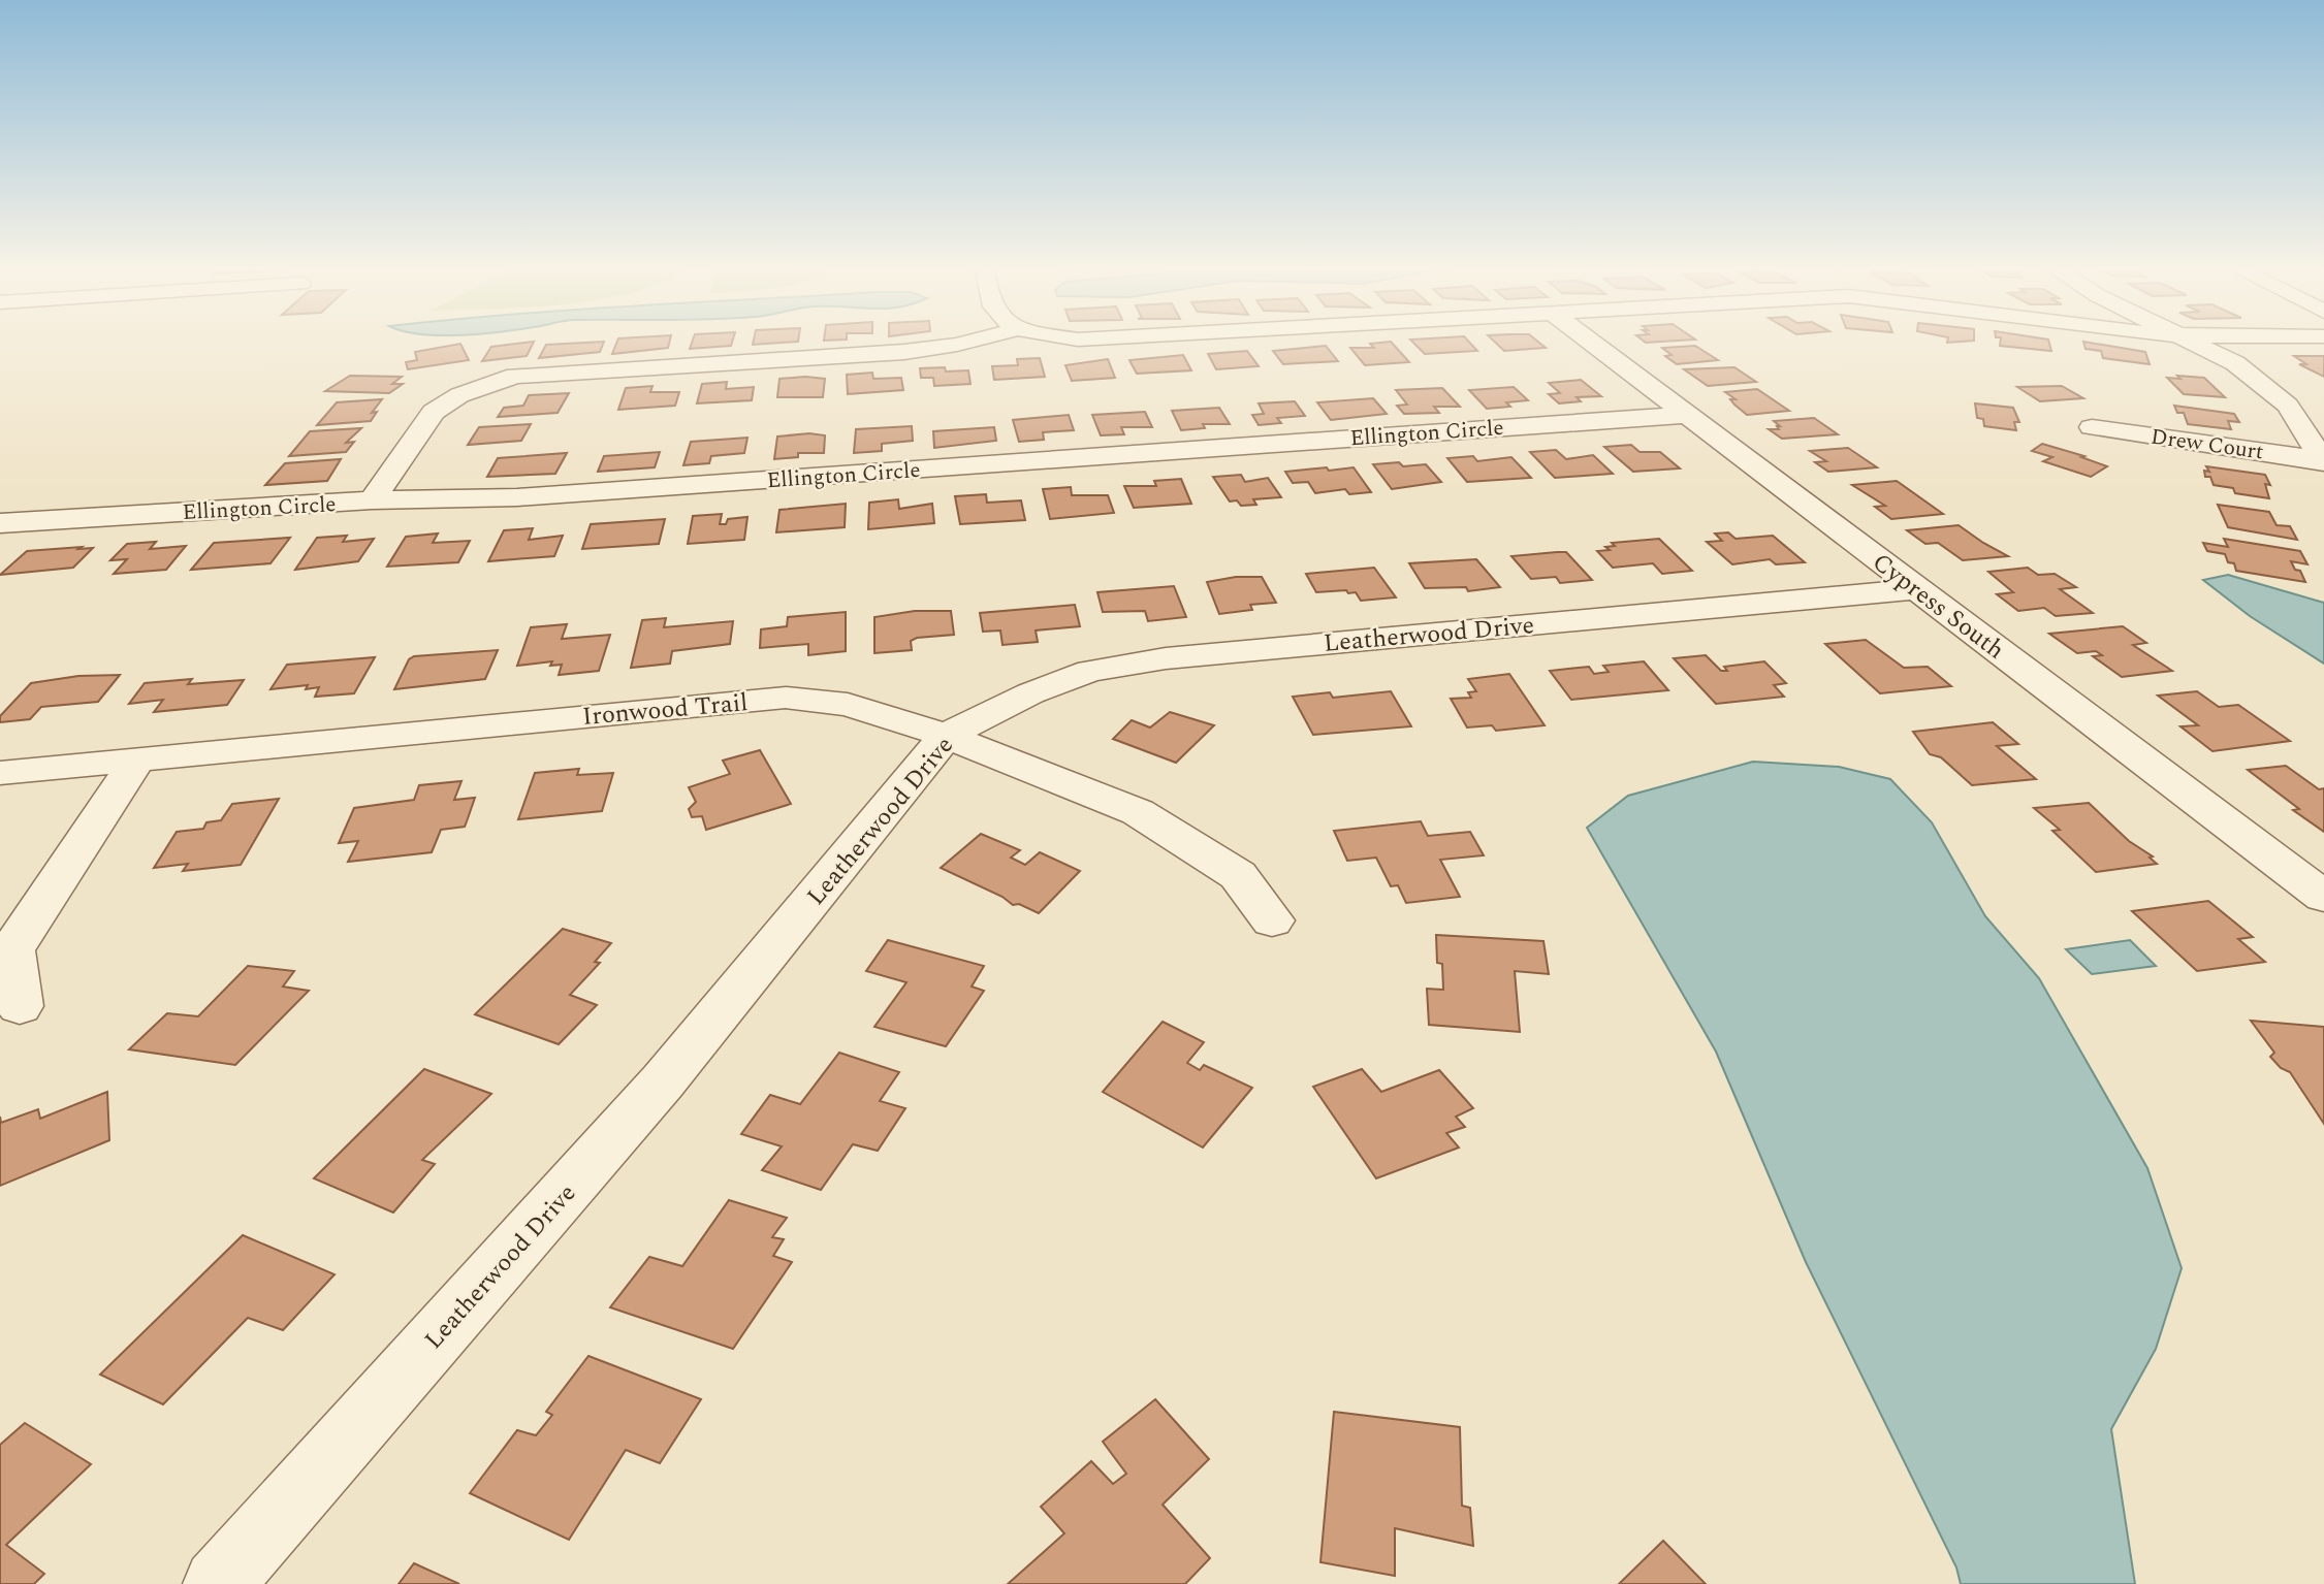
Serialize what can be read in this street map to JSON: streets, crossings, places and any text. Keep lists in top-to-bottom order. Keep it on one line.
{"streets":{"street":["Ellington Circle","Drew Court","Cypress South","Leatherwood Drive","Ironwood Trail"]},"crossings":[["Ellington Circle","Cypress South"],["Cypress South","Leatherwood Drive"],["Leatherwood Drive","Ironwood Trail"]]}
